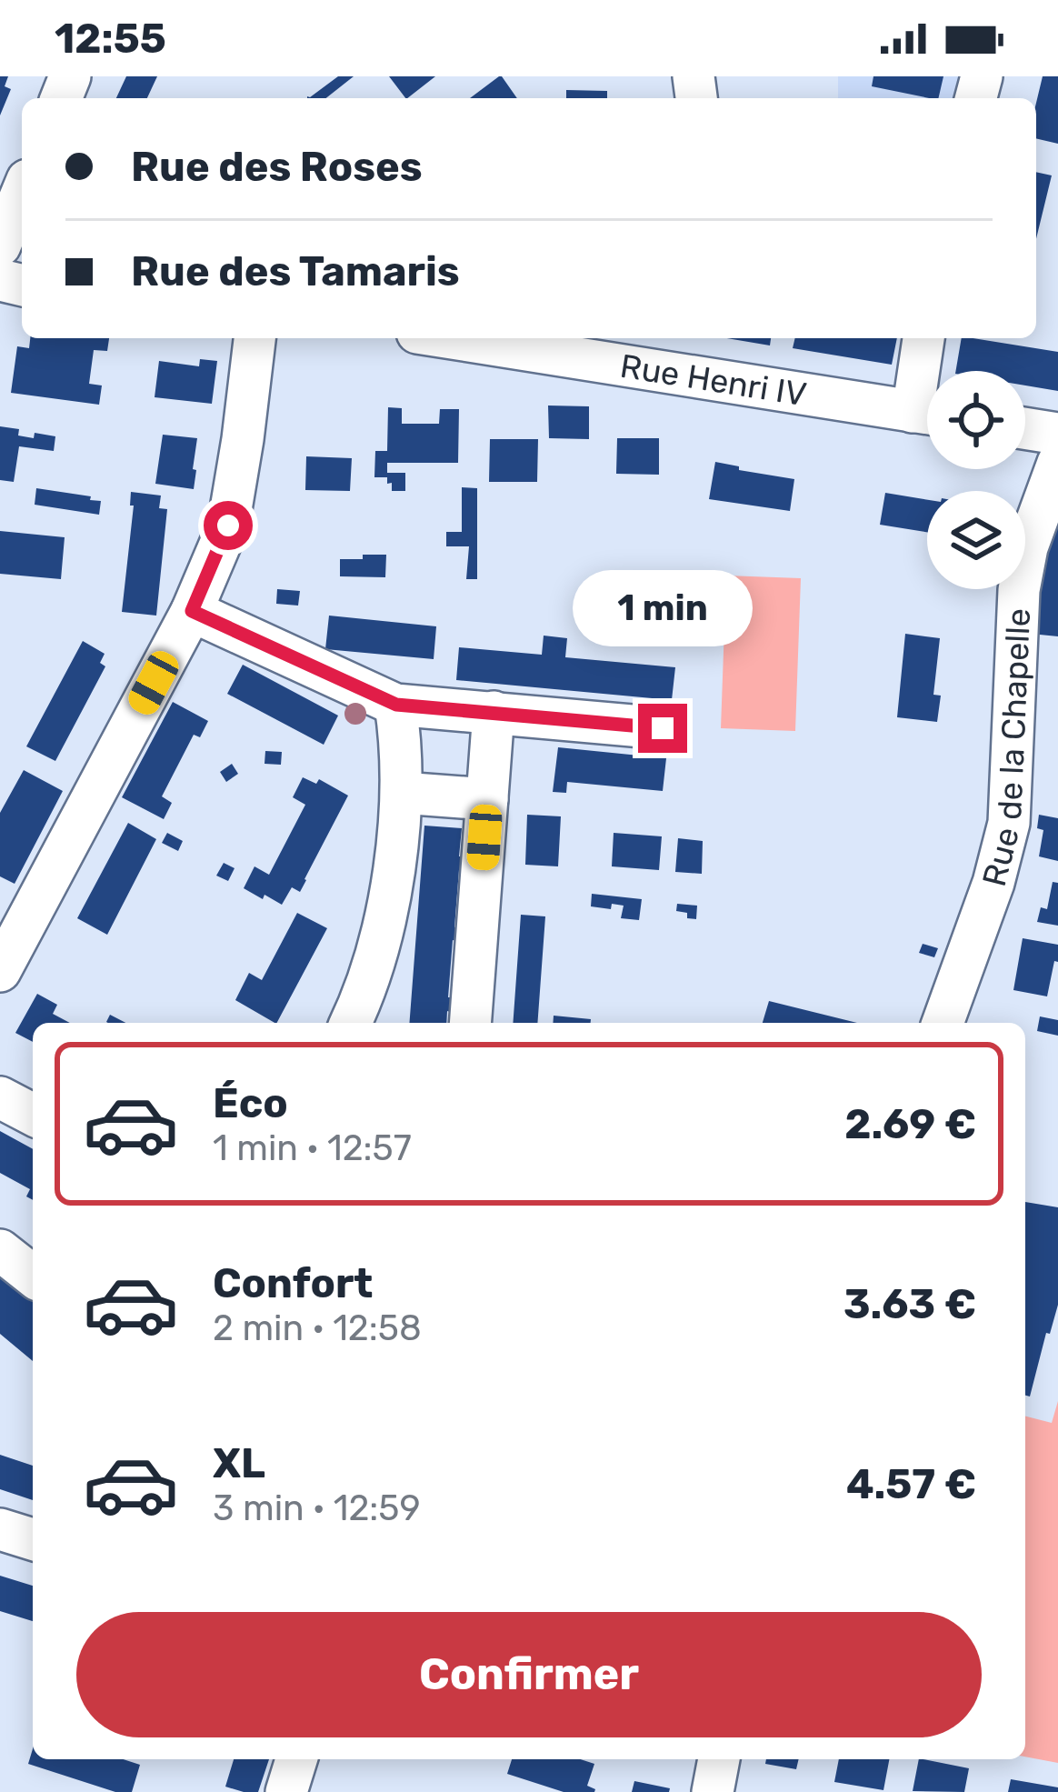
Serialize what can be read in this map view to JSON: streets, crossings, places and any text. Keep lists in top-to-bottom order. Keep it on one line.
{"streets":{"street":["Rue Henri IV","Rue de la Chapelle"]},"page":{"status":"12:55","banner":["Rue des Roses","Rue des Tamaris"],"bubble":"1 min","list":[{"name":"Éco","note":"1 min · 12:57","value":"2.69 €"},{"name":"Confort","note":"2 min · 12:58","value":"3.63 €"},{"name":"XL","note":"3 min · 12:59","value":"4.57 €"}],"buttons":"Confirmer"}}
